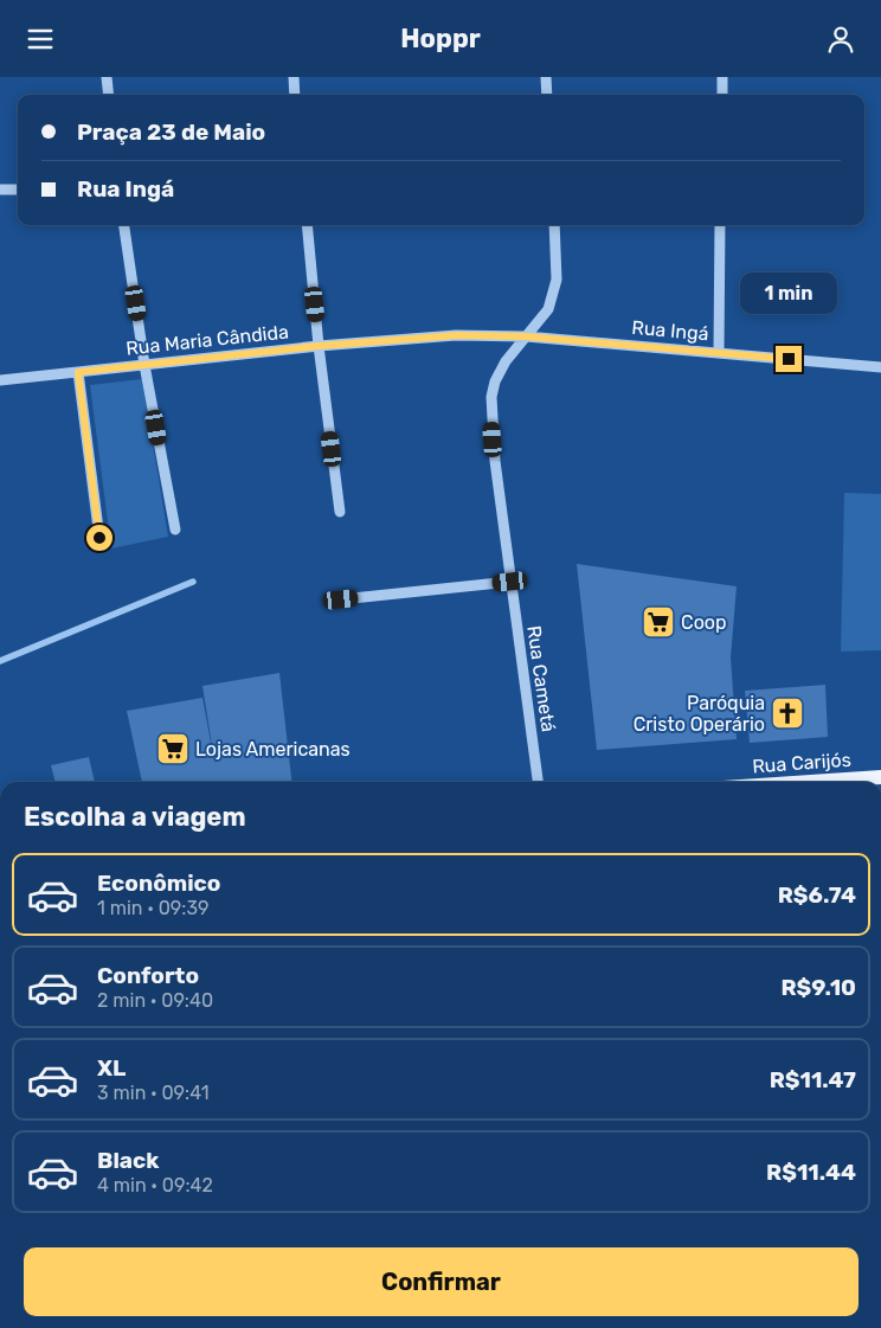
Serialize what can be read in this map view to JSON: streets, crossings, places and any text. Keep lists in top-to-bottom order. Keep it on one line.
{"streets":{"main road":["Rua Carijós"],"street":["Rua Ingá","Rua Maria Cândida","Rua Cametá"]},"crossings":[["Rua Ingá","Rua Maria Cândida"],["Rua Ingá","Rua Cametá"],["Rua Maria Cândida","Rua Cametá"]],"places":{"supermarket":["Coop","Lojas Americanas"],"church":["Paróquia Cristo Operário"]},"page":{"header":"Hoppr","banner":["Praça 23 de Maio","Rua Ingá"],"bubble":"1 min","heading":"Escolha a viagem","list":[{"name":"Econômico","note":"1 min · 09:39","value":"R$6.74"},{"name":"Conforto","note":"2 min · 09:40","value":"R$9.10"},{"name":"XL","note":"3 min · 09:41","value":"R$11.47"},{"name":"Black","note":"4 min · 09:42","value":"R$11.44"}],"buttons":"Confirmar"}}
